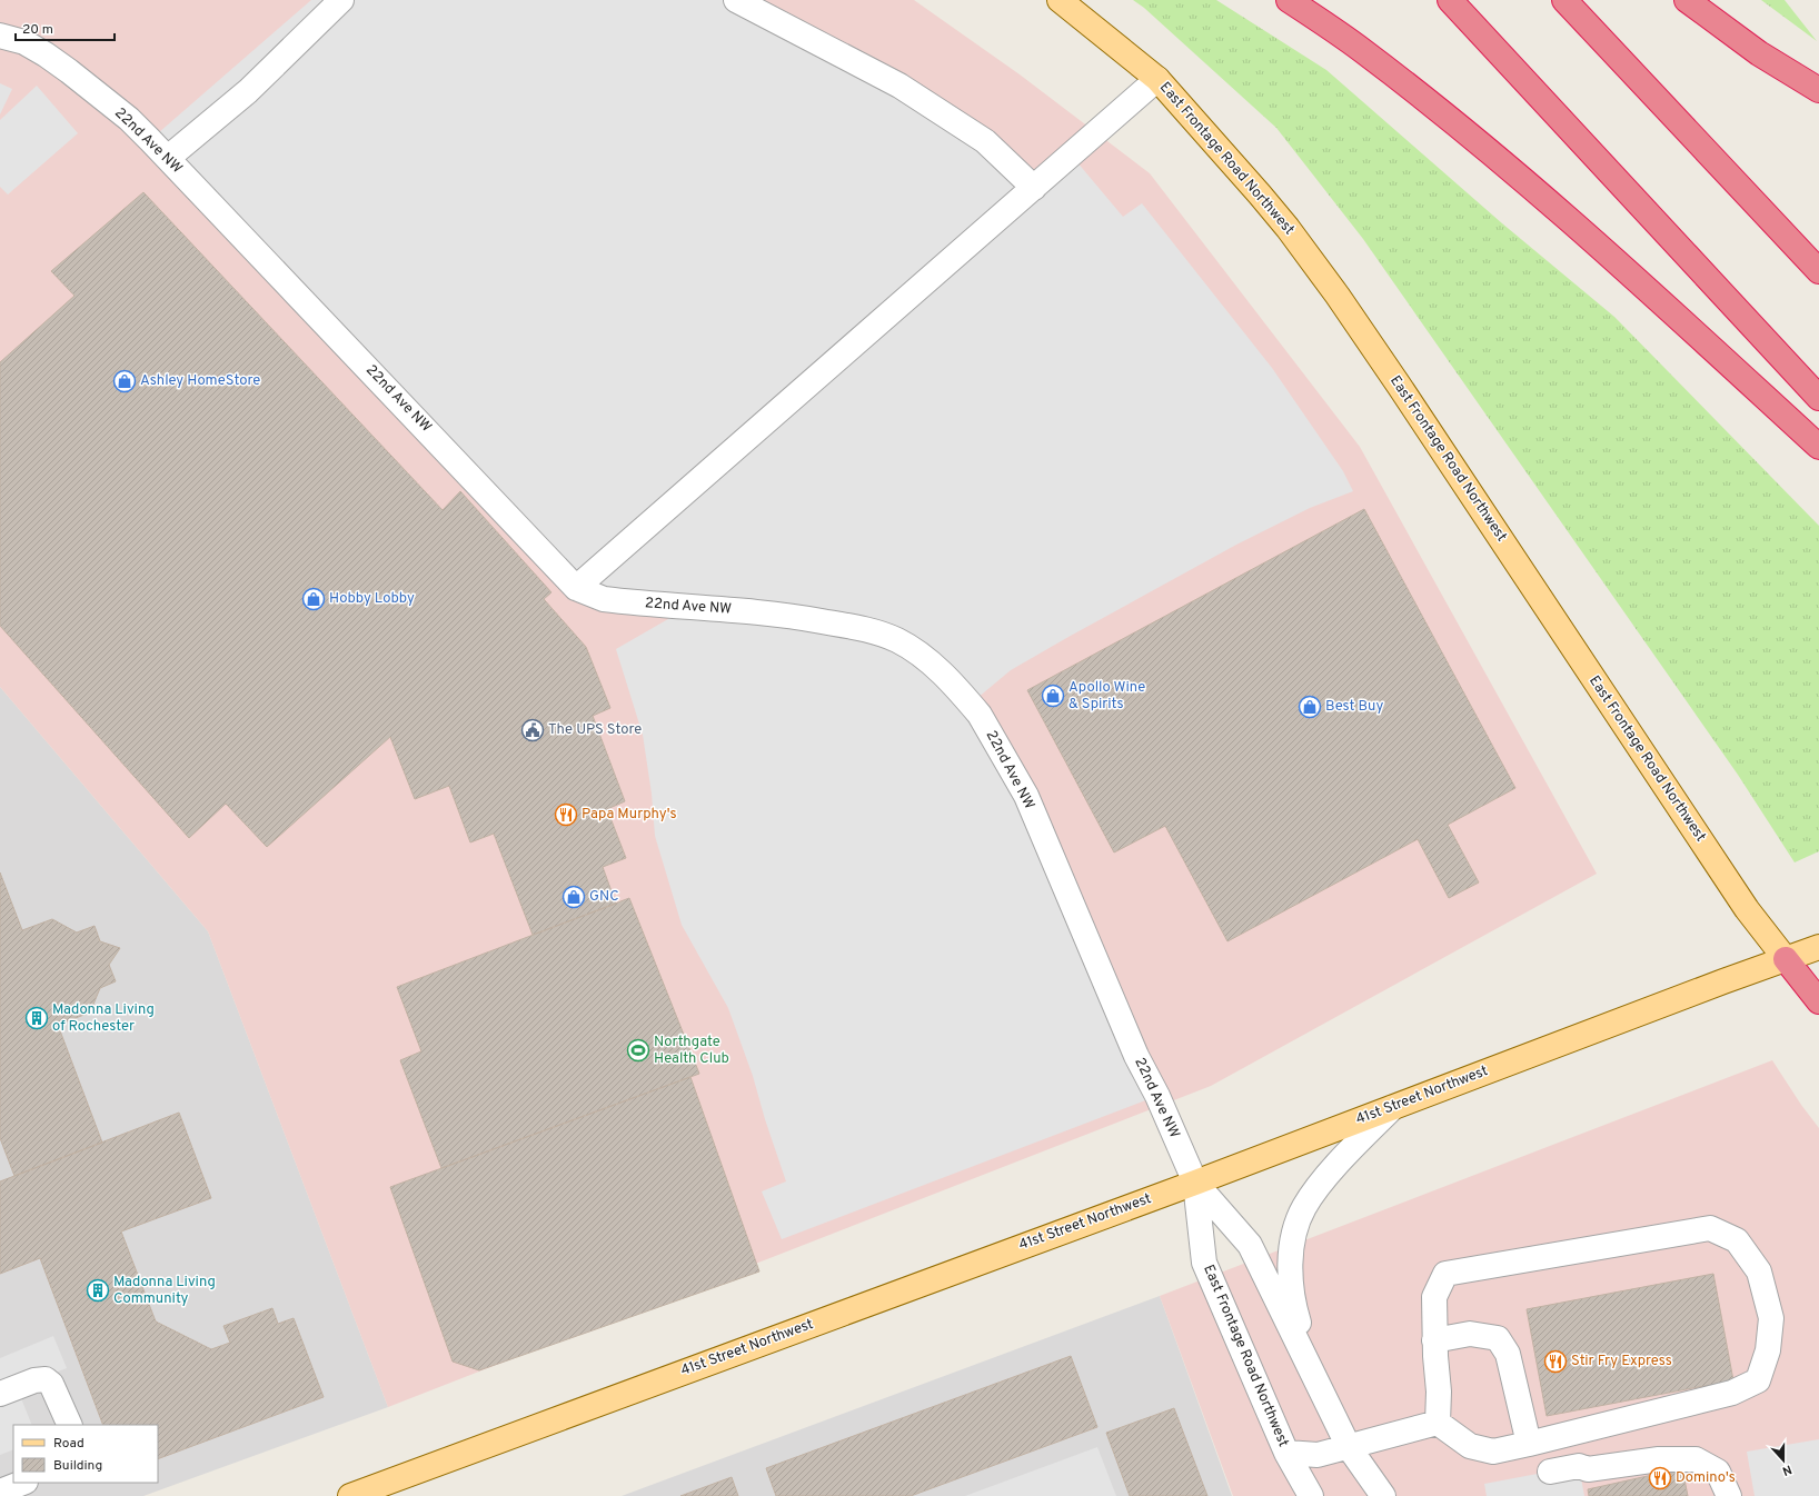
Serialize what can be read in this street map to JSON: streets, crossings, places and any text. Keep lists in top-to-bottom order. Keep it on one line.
{"streets":{"main road":["East Frontage Road Northwest","41st Street Northwest"],"street":["22nd Ave NW"]},"crossings":[["22nd Ave NW","East Frontage Road Northwest"],["22nd Ave NW","41st Street Northwest"],["East Frontage Road Northwest","41st Street Northwest"]],"places":{"shop":["Ashley HomeStore","Hobby Lobby","Apollo Wine & Spirits","Best Buy","GNC"],"public building":["The UPS Store"],"restaurant":["Papa Murphy's","Stir Fry Express","Domino's"],"building":["Madonna Living of Rochester","Madonna Living Community"],"sports":["Northgate Health Club"]},"legend":["Road","Building"],"scale_bar":"20 m","north":"bottom"}
